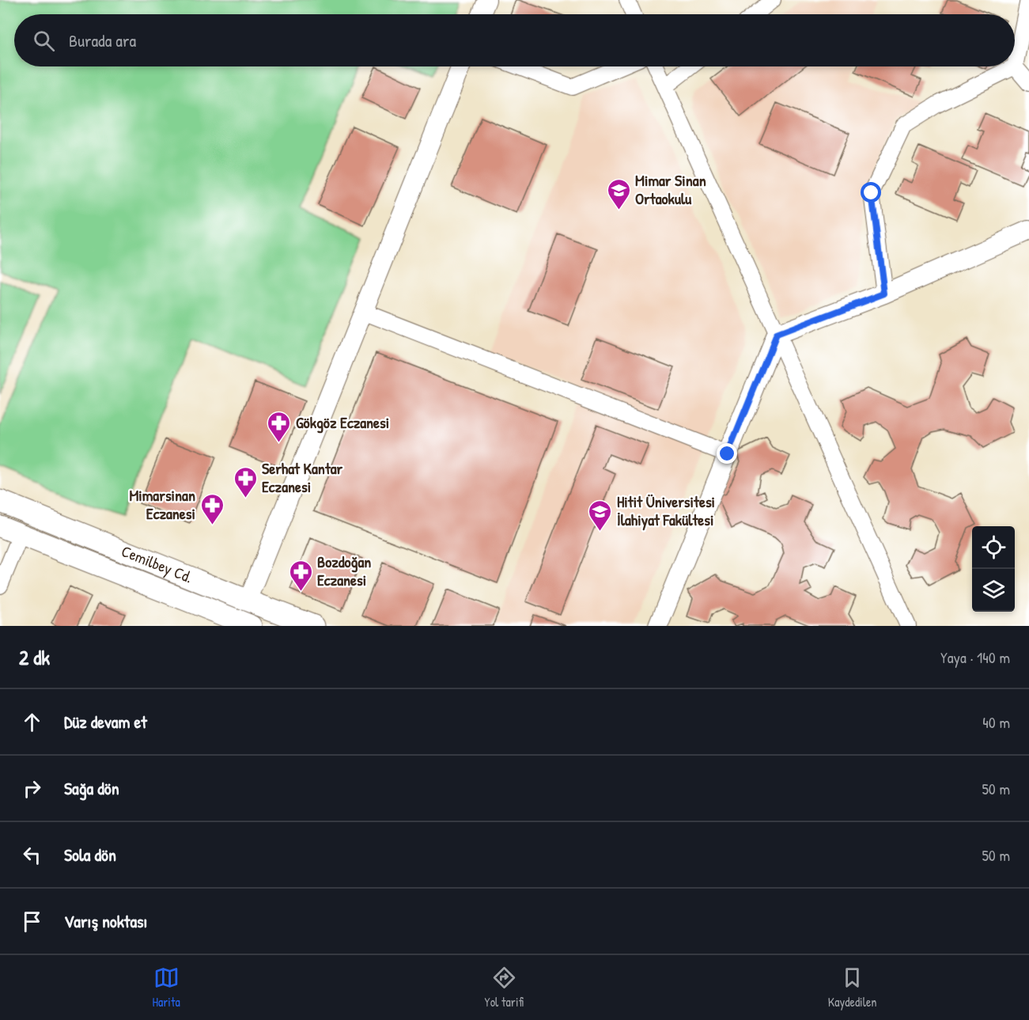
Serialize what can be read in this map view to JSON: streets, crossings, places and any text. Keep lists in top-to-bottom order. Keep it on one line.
{"streets":{"main road":["Cemilbey Cd."]},"places":{"school or university":["Mimar Sinan Ortaokulu","Hitit Üniversitesi İlahiyat Fakültesi"],"pharmacy":["Gökgöz Eczanesi","Serhat Kantar Eczanesi","Mimarsinan Eczanesi","Bozdoğan Eczanesi"]},"page":{"search":"Burada ara","heading":["2 dk","Yaya · 140 m"],"list":[["Düz devam et","40 m"],["Sağa dön","50 m"],["Sola dön","50 m"],"Varış noktası"],"nav":["Harita","Yol tarifi","Kaydedilen"]}}
